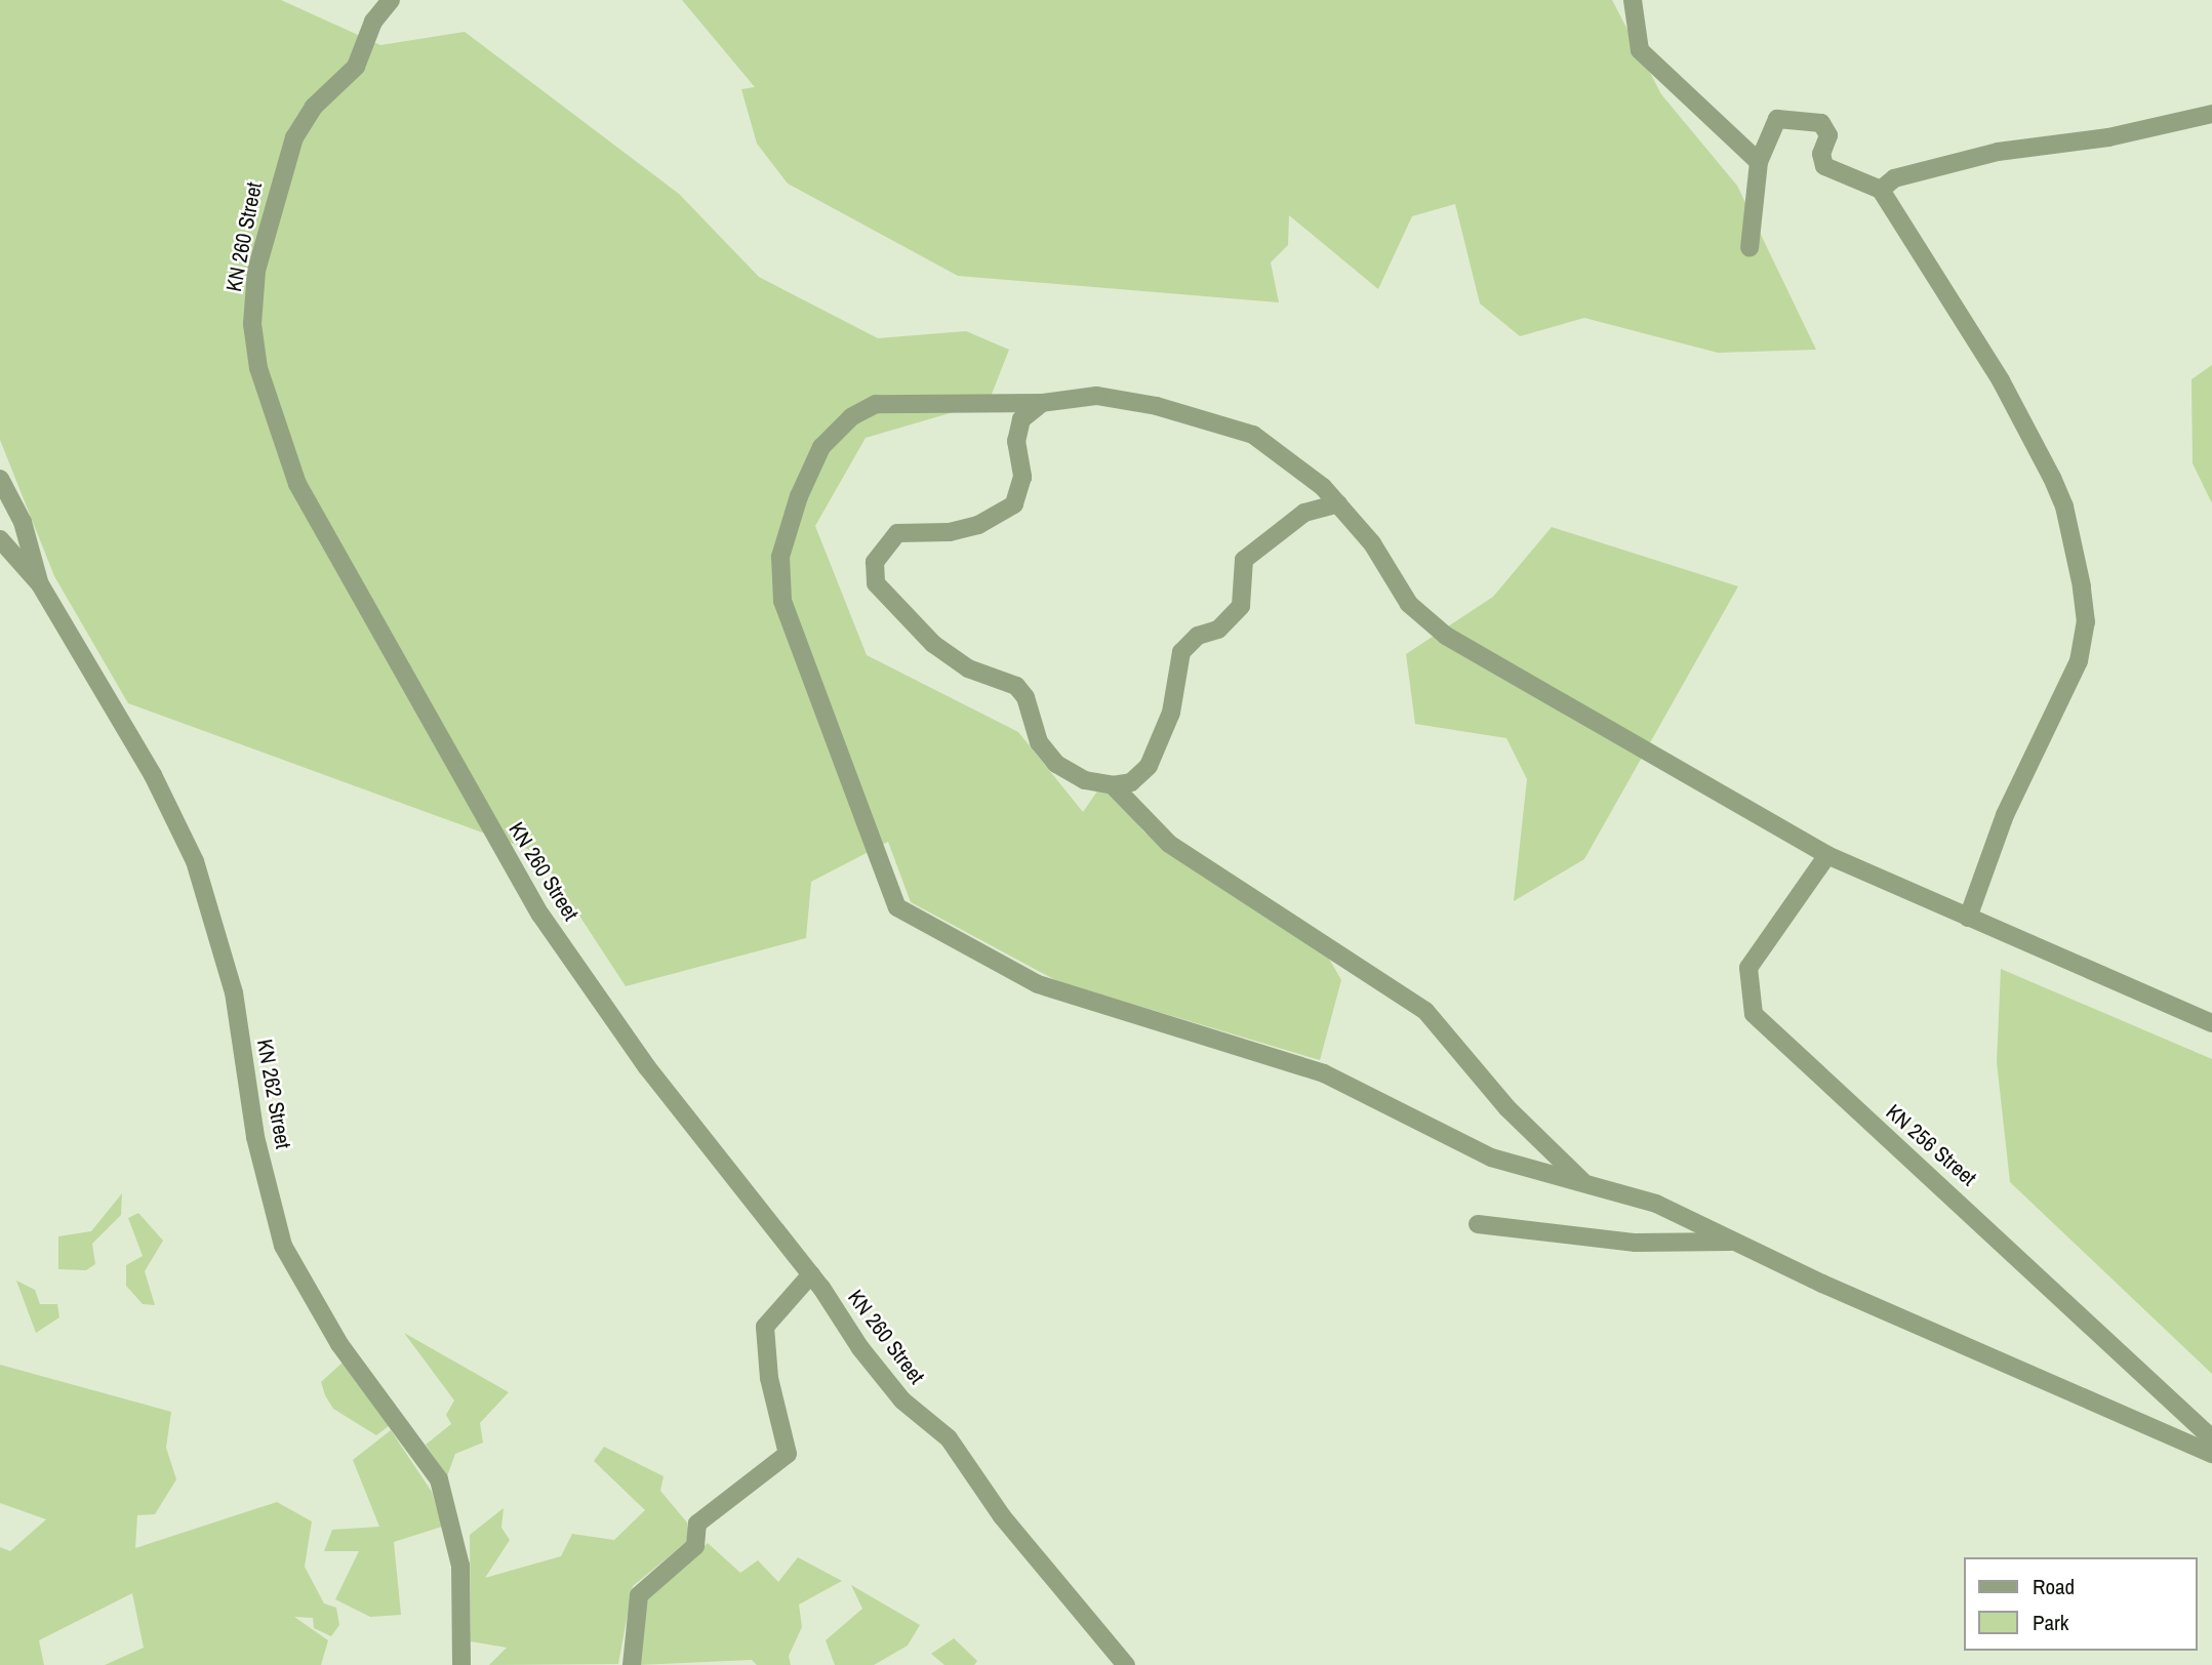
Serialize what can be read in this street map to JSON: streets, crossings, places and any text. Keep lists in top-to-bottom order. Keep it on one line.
{"streets":{"street":["KN 260 Street","KN 262 Street","KN 256 Street"]},"legend":["Road","Park"]}
